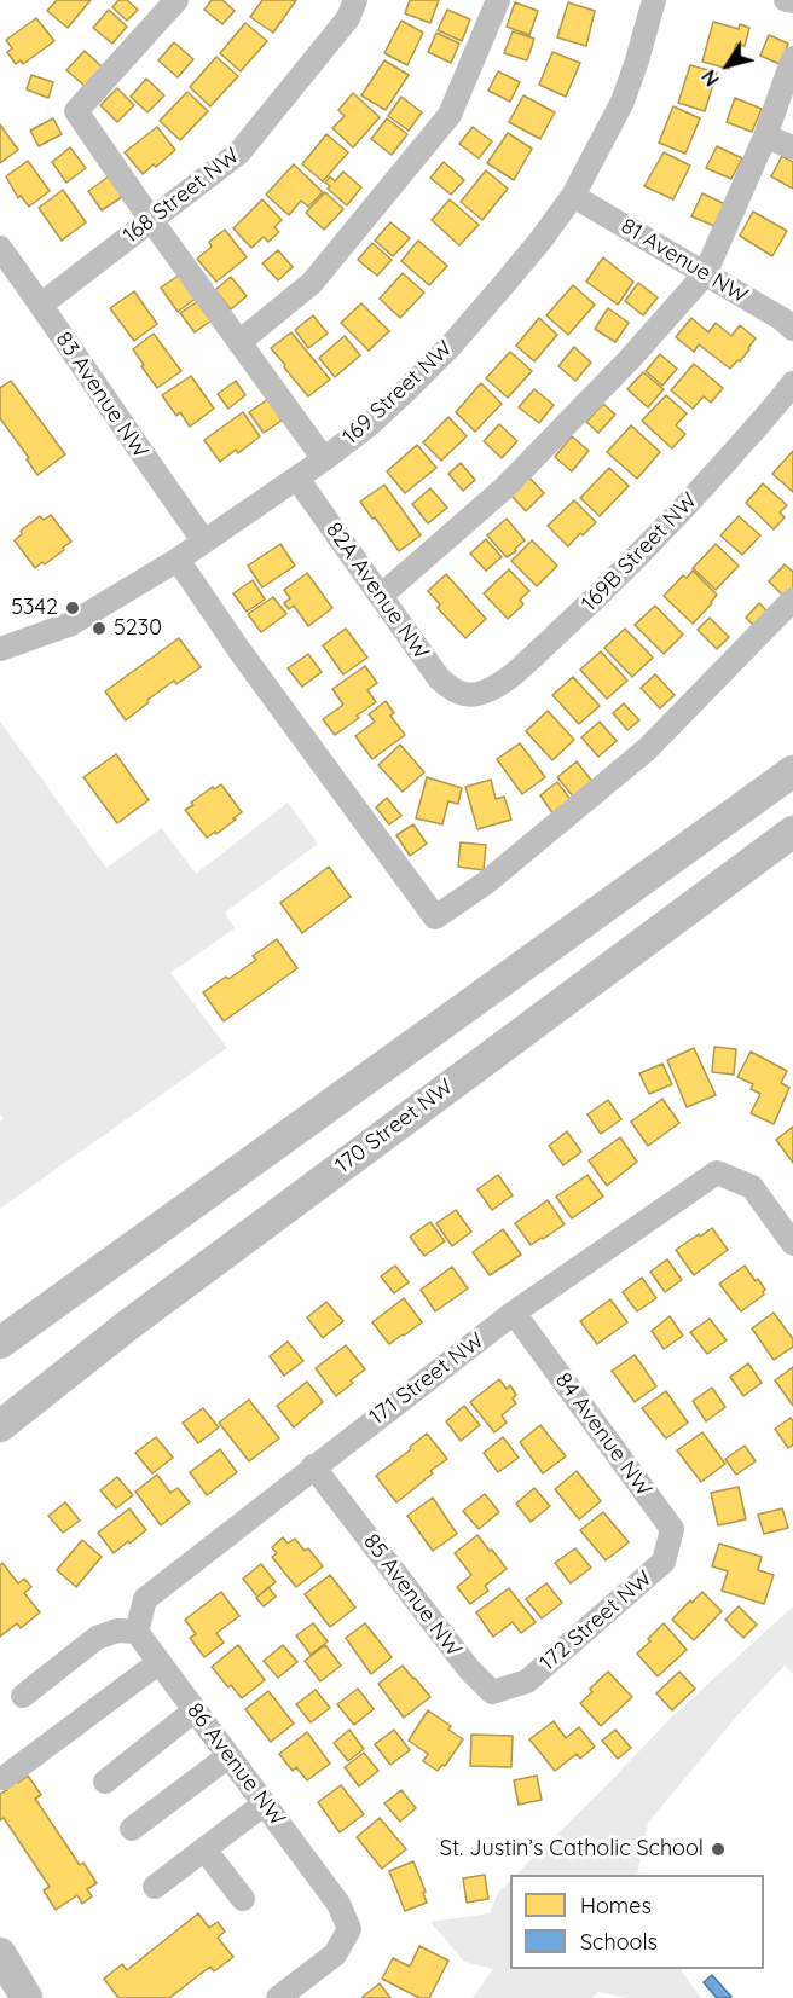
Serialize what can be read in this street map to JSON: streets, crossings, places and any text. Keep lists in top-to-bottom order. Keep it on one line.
{"streets":{"main road":["170 Street NW"],"street":["168 Street NW","81 Avenue NW","169 Street NW","83 Avenue NW","169B Street NW","82A Avenue NW","171 Street NW","84 Avenue NW","85 Avenue NW","172 Street NW","86 Avenue NW"]},"crossings":[["168 Street NW","83 Avenue NW"],["81 Avenue NW","169 Street NW"],["169 Street NW","83 Avenue NW"],["169 Street NW","82A Avenue NW"],["169B Street NW","82A Avenue NW"],["171 Street NW","84 Avenue NW"],["171 Street NW","85 Avenue NW"],["171 Street NW","86 Avenue NW"],["84 Avenue NW","172 Street NW"],["85 Avenue NW","172 Street NW"]],"places":["5342","5230","St. Justin’s Catholic School"],"legend":["Homes","Schools"],"north":"bottom left"}
